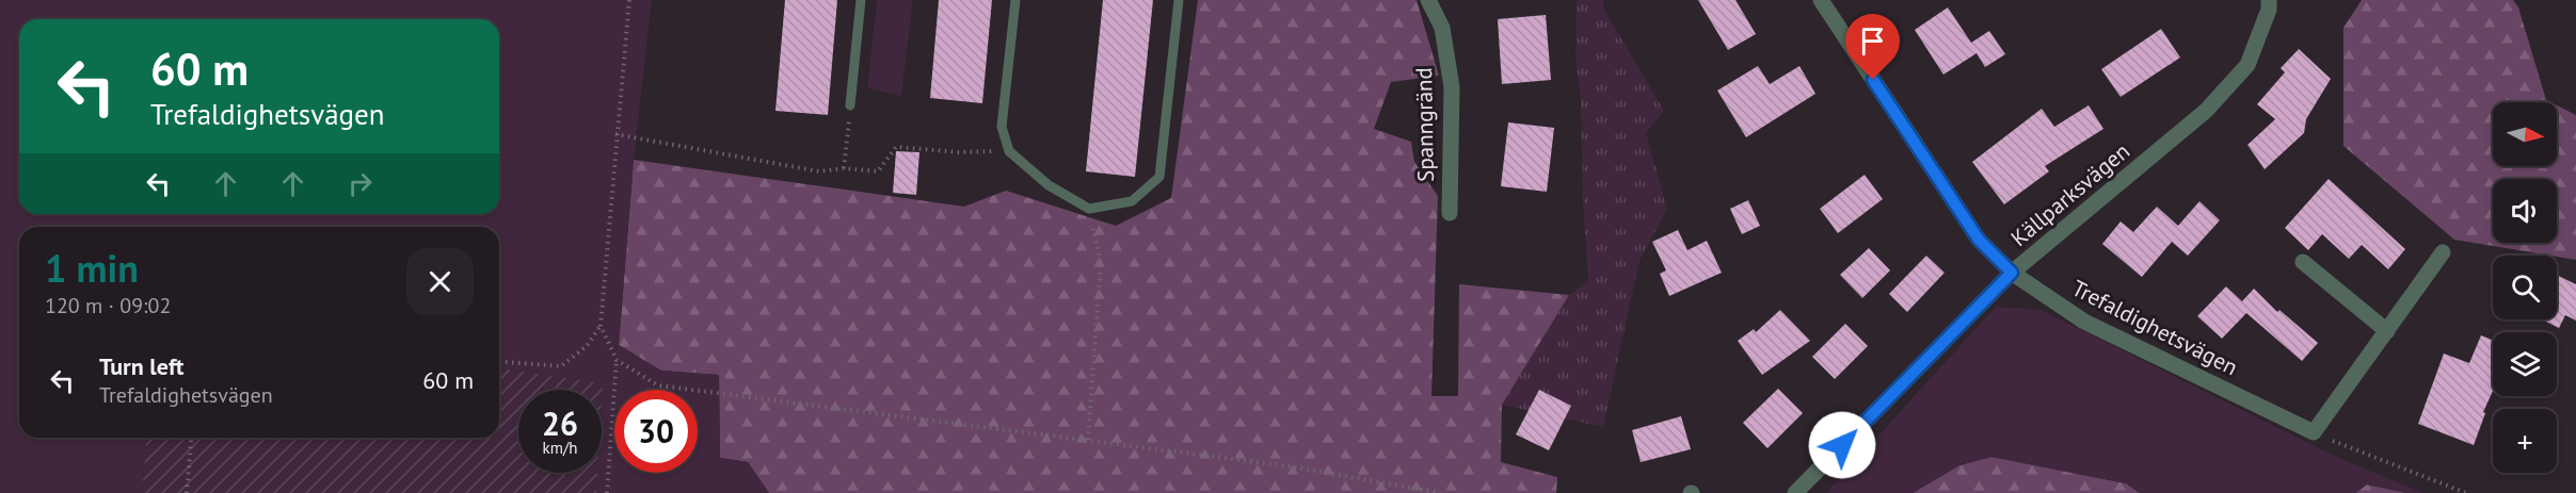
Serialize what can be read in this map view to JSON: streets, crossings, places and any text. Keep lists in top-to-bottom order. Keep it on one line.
{"streets":{"street":["Spanngränd","Källparksvägen","Trefaldighetsvägen"]},"crossings":[["Källparksvägen","Trefaldighetsvägen"]],"north":"right","page":{"turn":["60 m","Trefaldighetsvägen"],"map_buttons":"+","heading":["1 min","120 m · 09:02"],"list":[{"name":"Turn left","note":"Trefaldighetsvägen","value":"60 m"}],"speed":"26 km/h","limit":"30"}}
